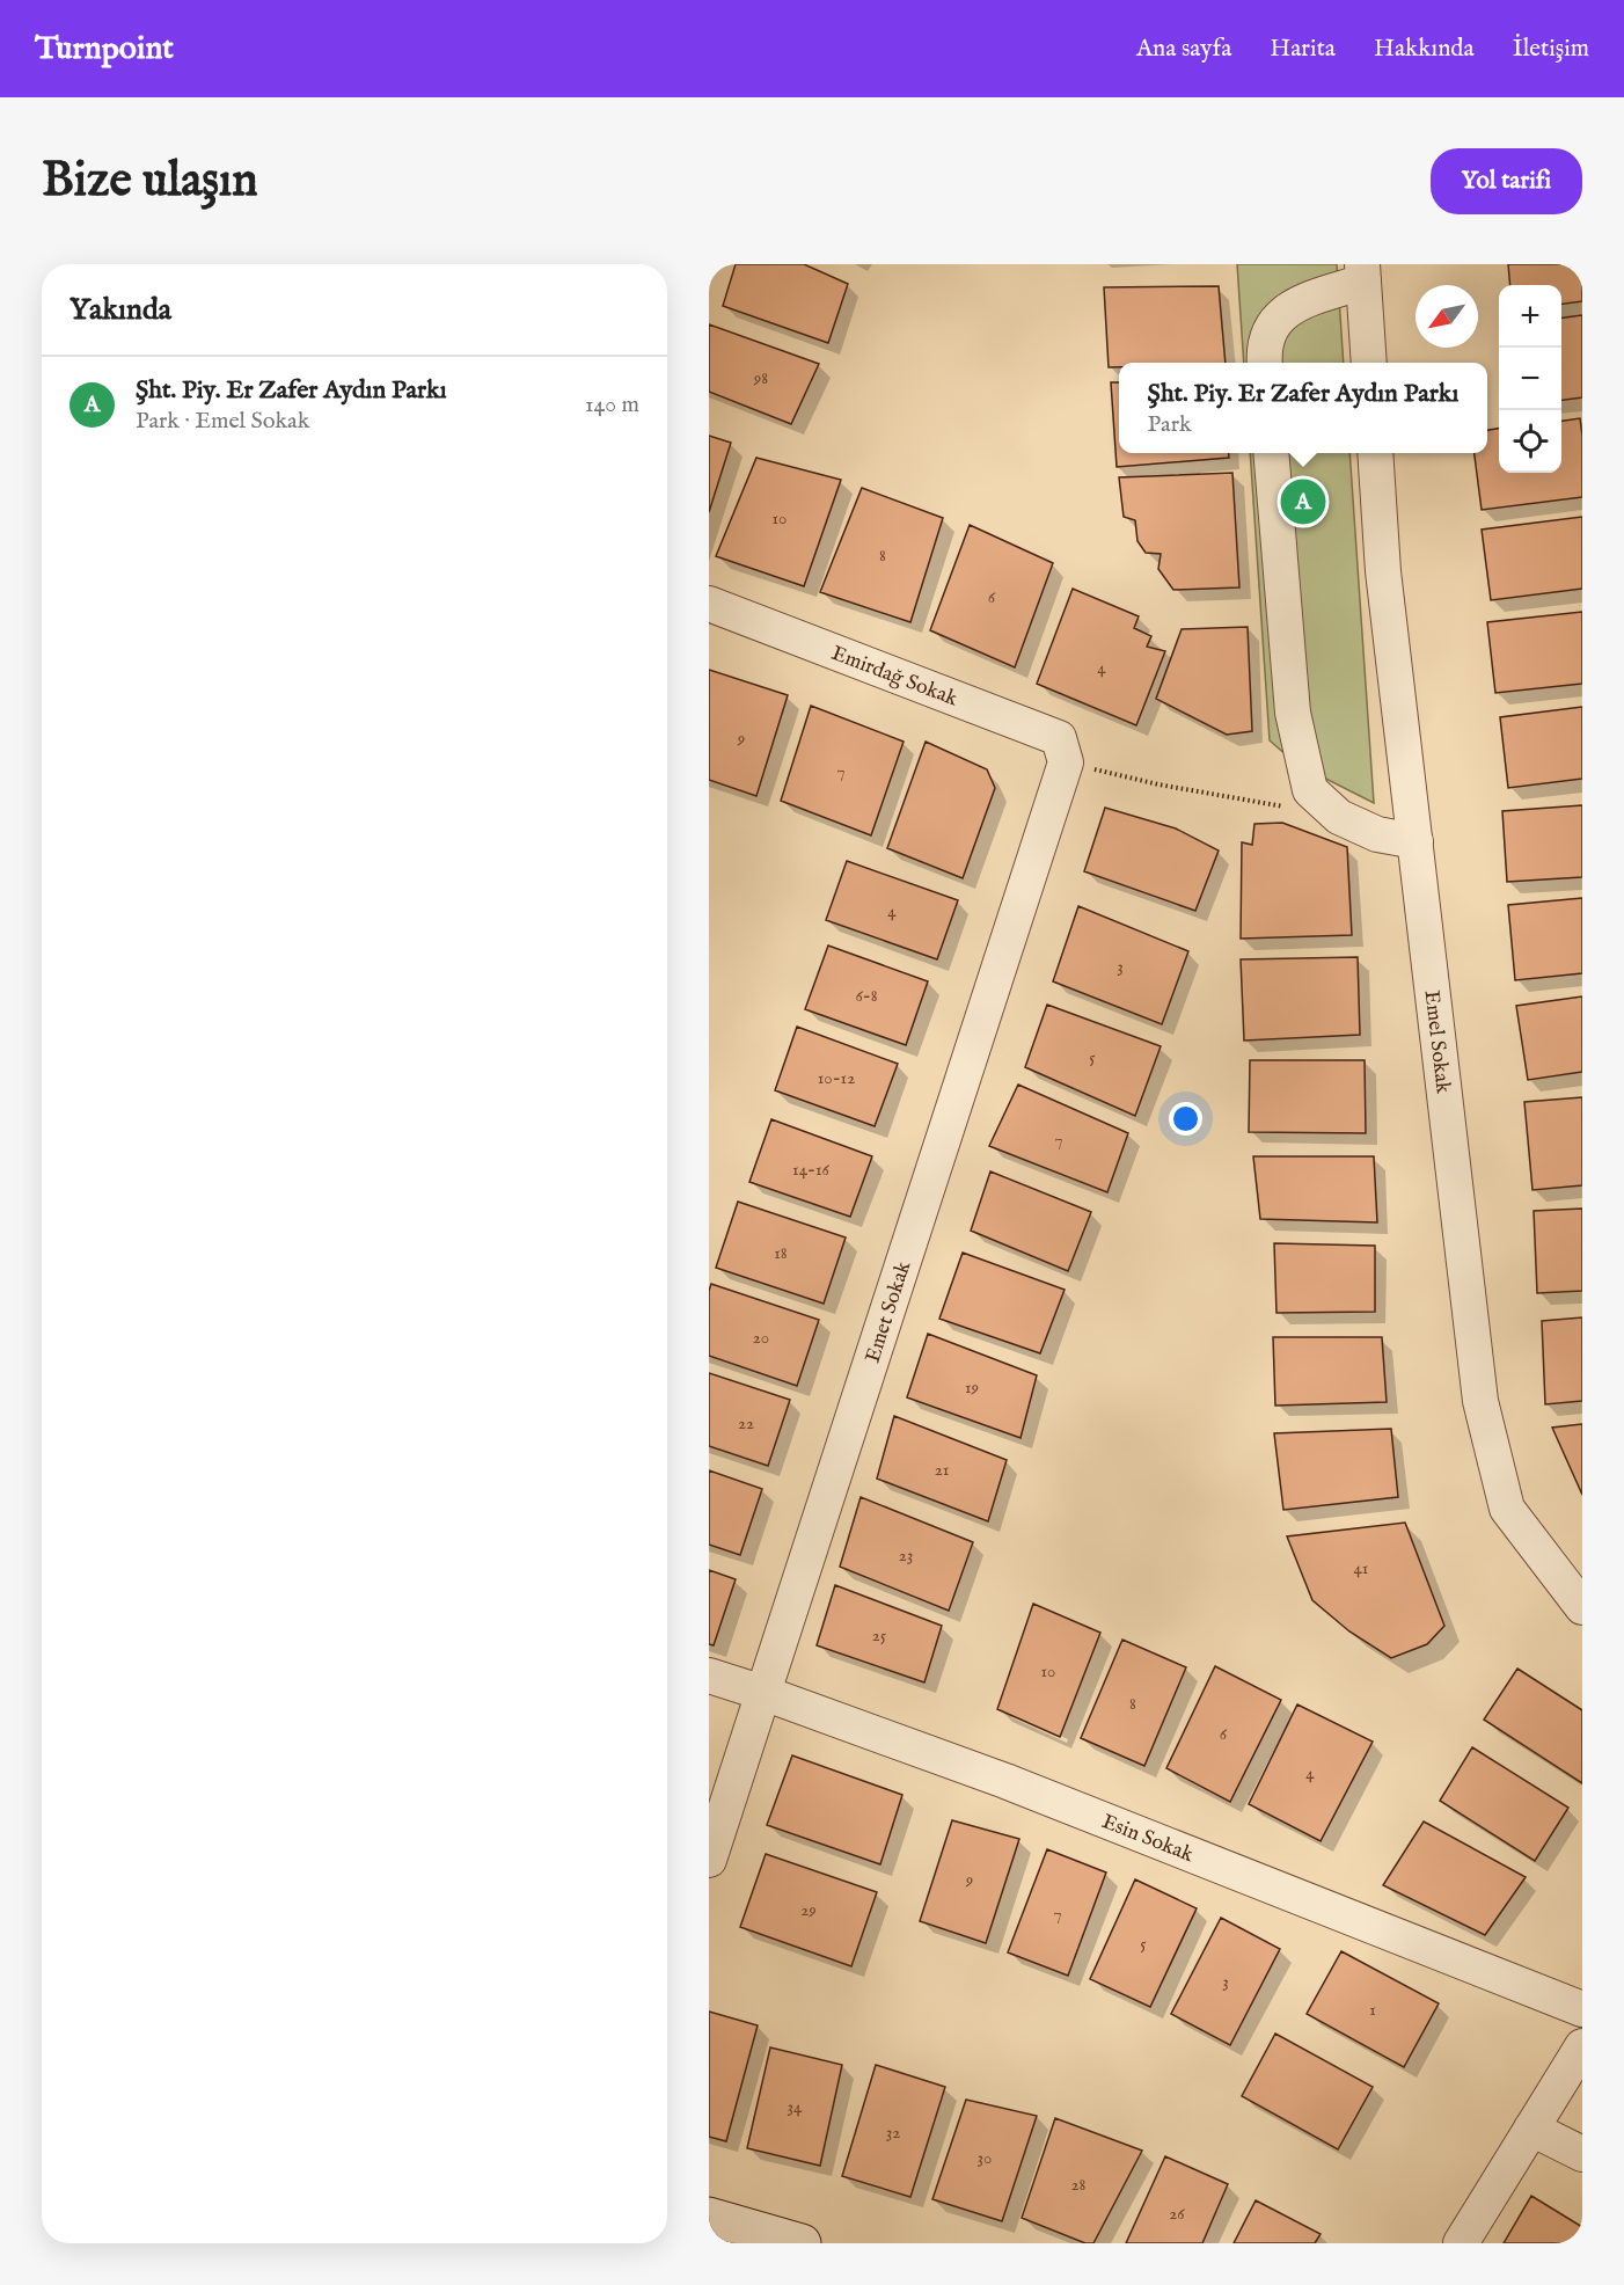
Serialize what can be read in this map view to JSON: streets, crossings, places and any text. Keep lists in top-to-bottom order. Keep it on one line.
{"streets":{"street":["Emirdağ Sokak","Emel Sokak","Emet Sokak","Esin Sokak"]},"crossings":[["Emirdağ Sokak","Emet Sokak"],["Emet Sokak","Esin Sokak"]],"house_numbers":["98","10","8","6","4","9","7","4","3","6-8","5","10-12","7","14-16","18","20","19","22","21","23","41","25","10","8","6","4","9","29","7","5","3","1","34","32","30","28","26"],"north":"bottom left","page":{"header":"Turnpoint","nav":["Ana sayfa","Harita","Hakkında","İletişim"],"buttons":"Yol tarifi","title":"Bize ulaşın","heading":"Yakında","map_buttons":["+","−"],"list":[{"mark":"A","name":"Şht. Piy. Er Zafer Aydın Parkı","note":"Park · Emel Sokak","value":"140 m"}],"popup":["Şht. Piy. Er Zafer Aydın Parkı","Park"],"pins":"A"}}
